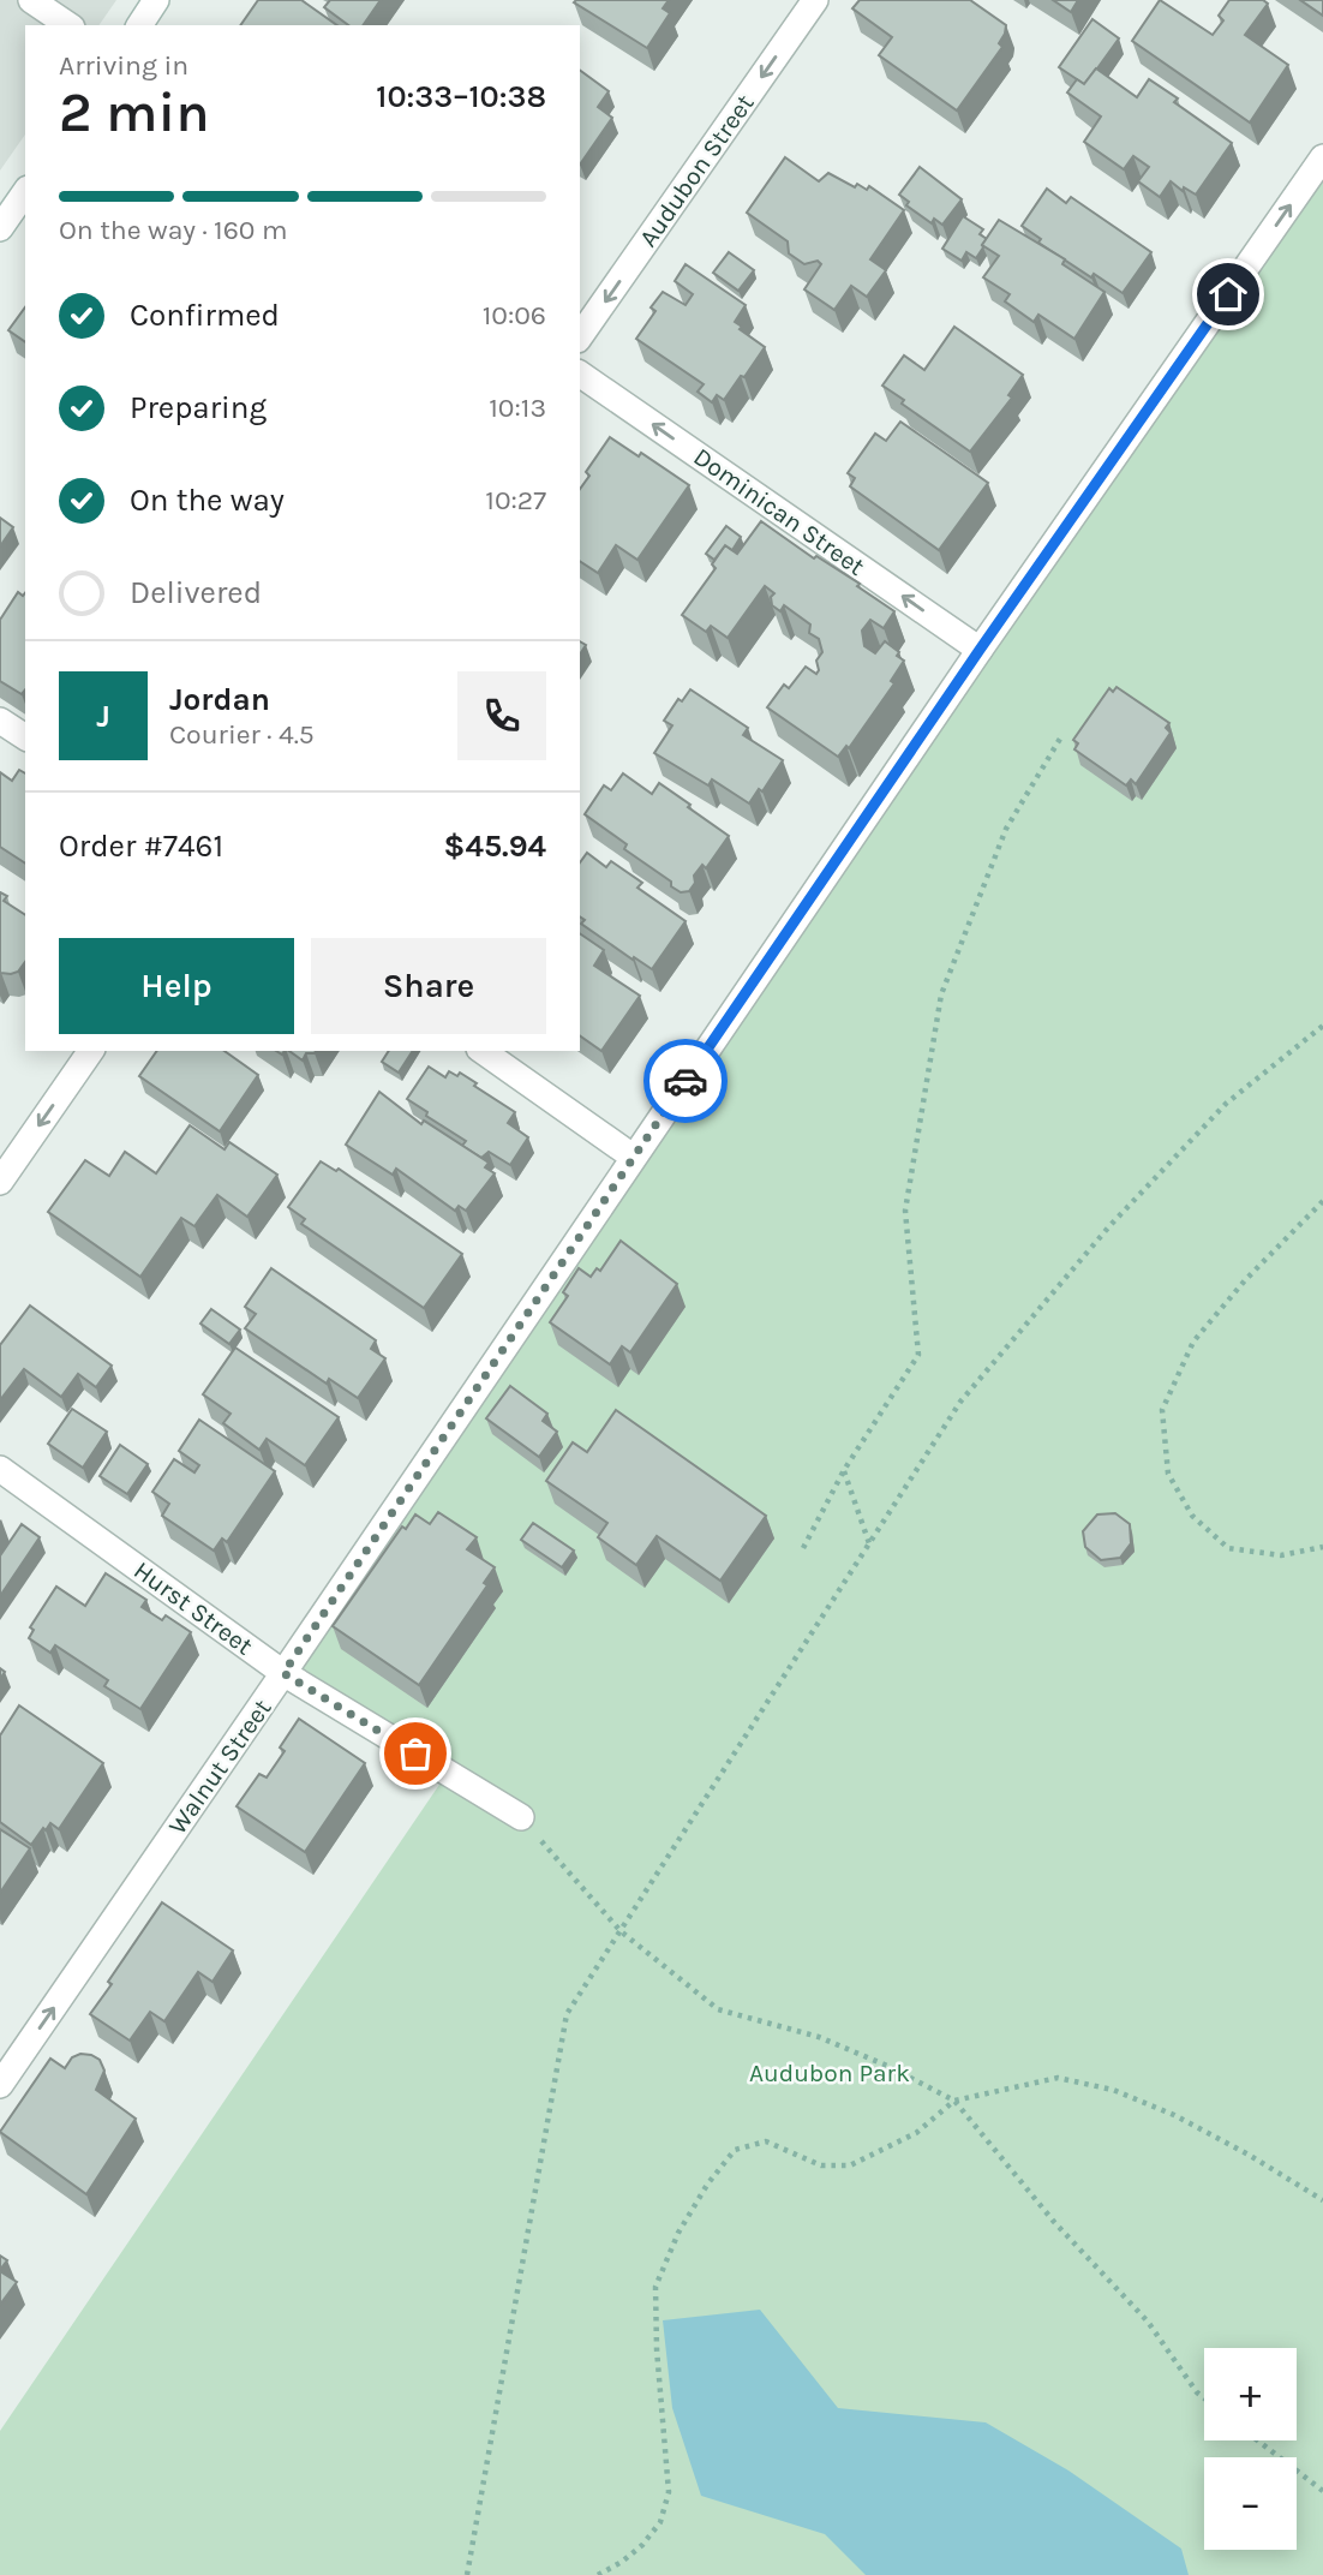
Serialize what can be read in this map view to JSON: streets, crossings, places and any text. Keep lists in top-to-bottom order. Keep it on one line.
{"streets":{"street":["Audubon Street","Dominican Street","Hurst Street","Walnut Street"]},"crossings":[["Dominican Street","Walnut Street"],["Hurst Street","Walnut Street"]],"one_way":["Audubon Street","Dominican Street","Walnut Street"],"parks":["Audubon Park"],"page":{"heading":["2 min","Arriving in","10:33–10:38"],"panel":["Jordan","Courier · 4.5","Order #7461","$45.94"],"bar":"On the way · 160 m","list":[["Confirmed","10:06"],["Preparing","10:13"],["On the way","10:27"],"Delivered"],"round":"J","buttons":["Help","Share"],"map_buttons":["+","−"]}}
